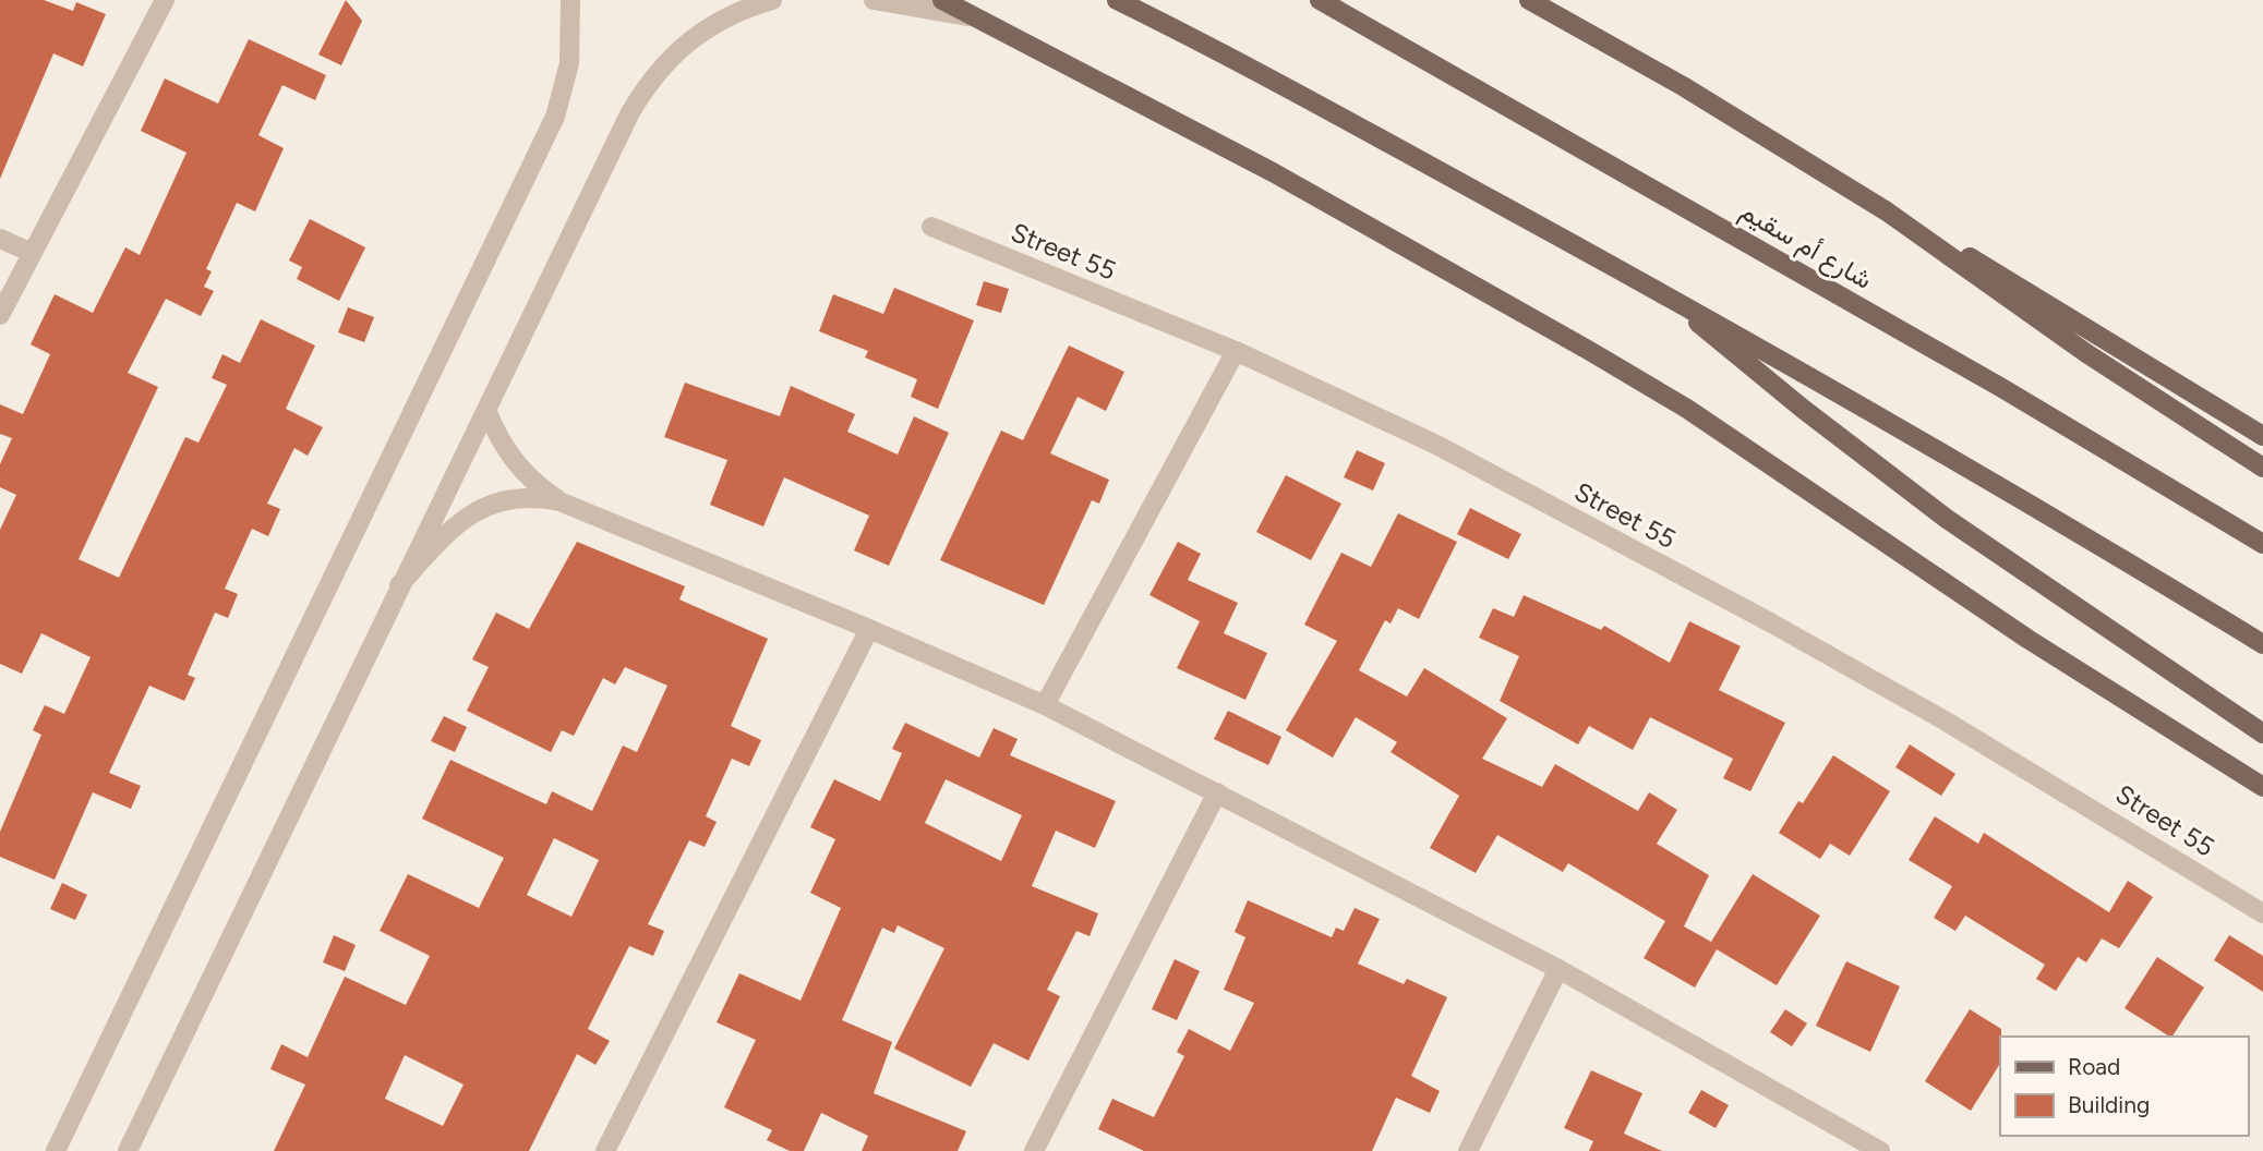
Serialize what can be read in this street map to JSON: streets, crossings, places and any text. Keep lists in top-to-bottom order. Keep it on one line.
{"streets":{"main road":["شارع أم سقيم"],"street":["Street 55"]},"legend":["Road","Building"]}
